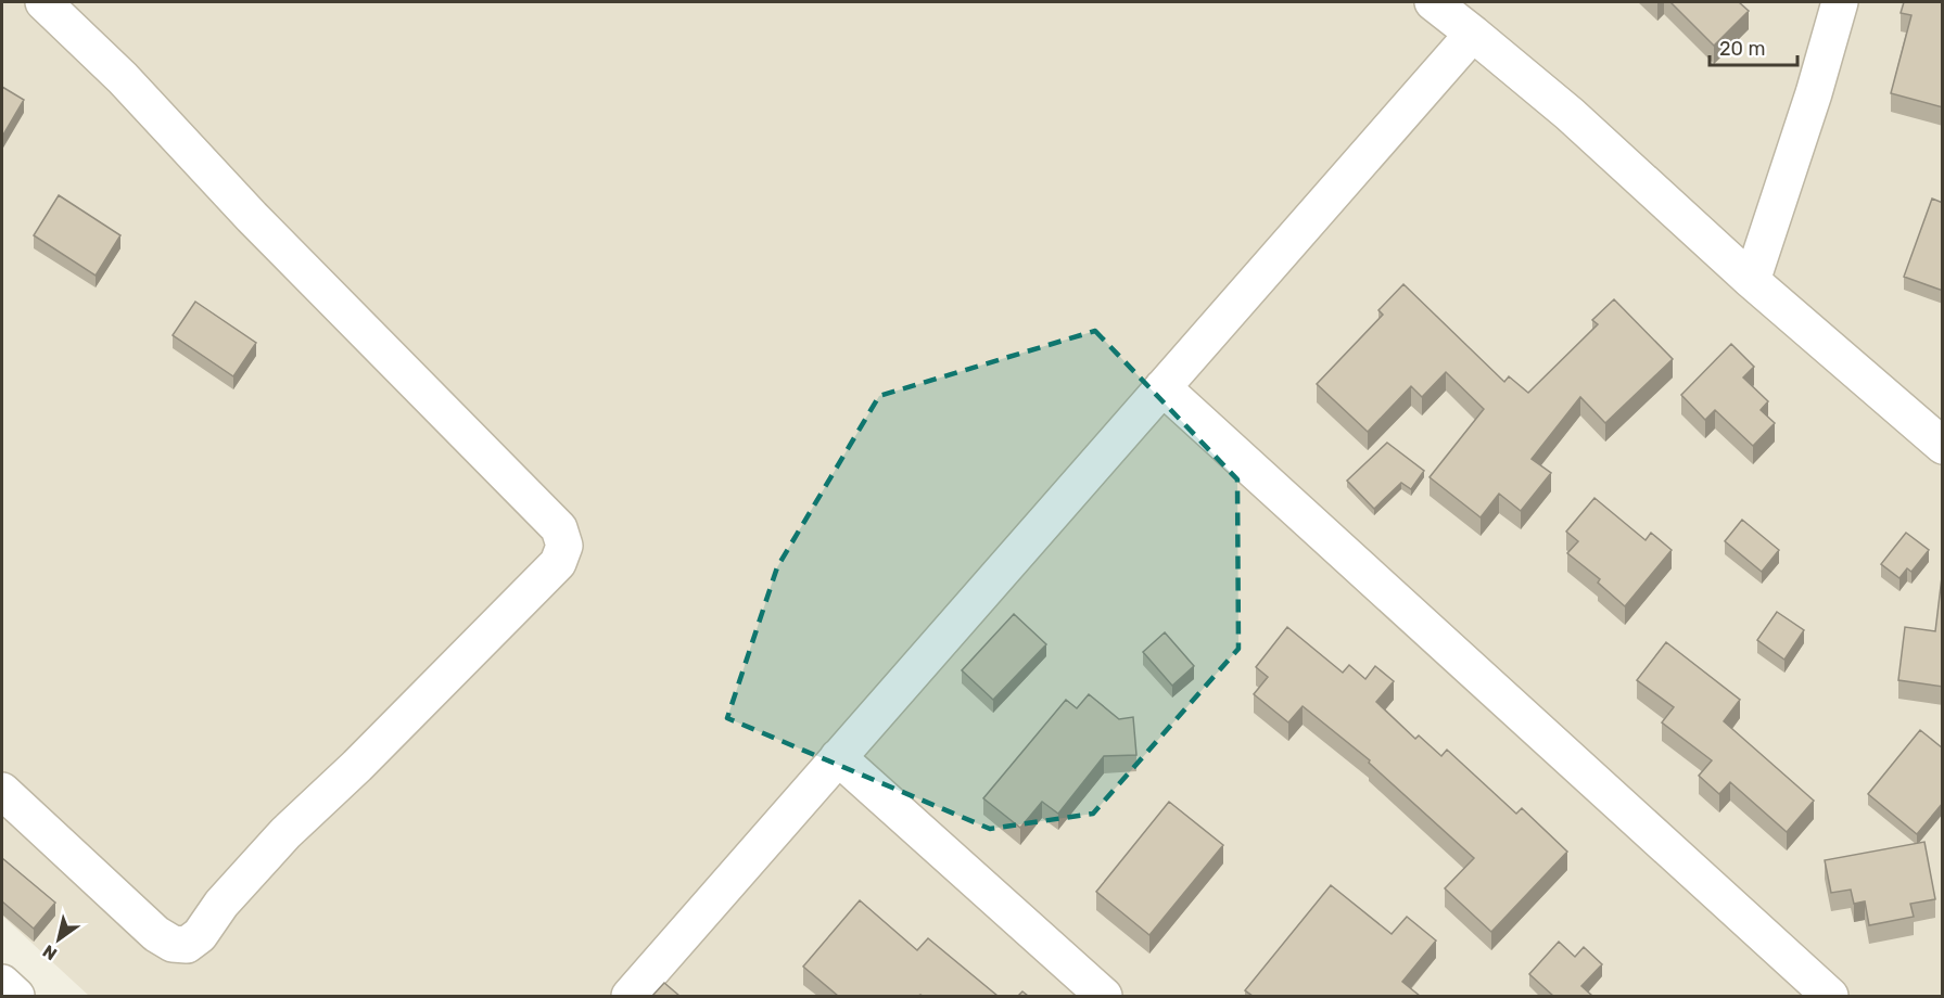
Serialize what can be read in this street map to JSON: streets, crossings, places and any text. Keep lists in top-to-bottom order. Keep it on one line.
{"scale_bar":"20 m","north":"bottom left"}
